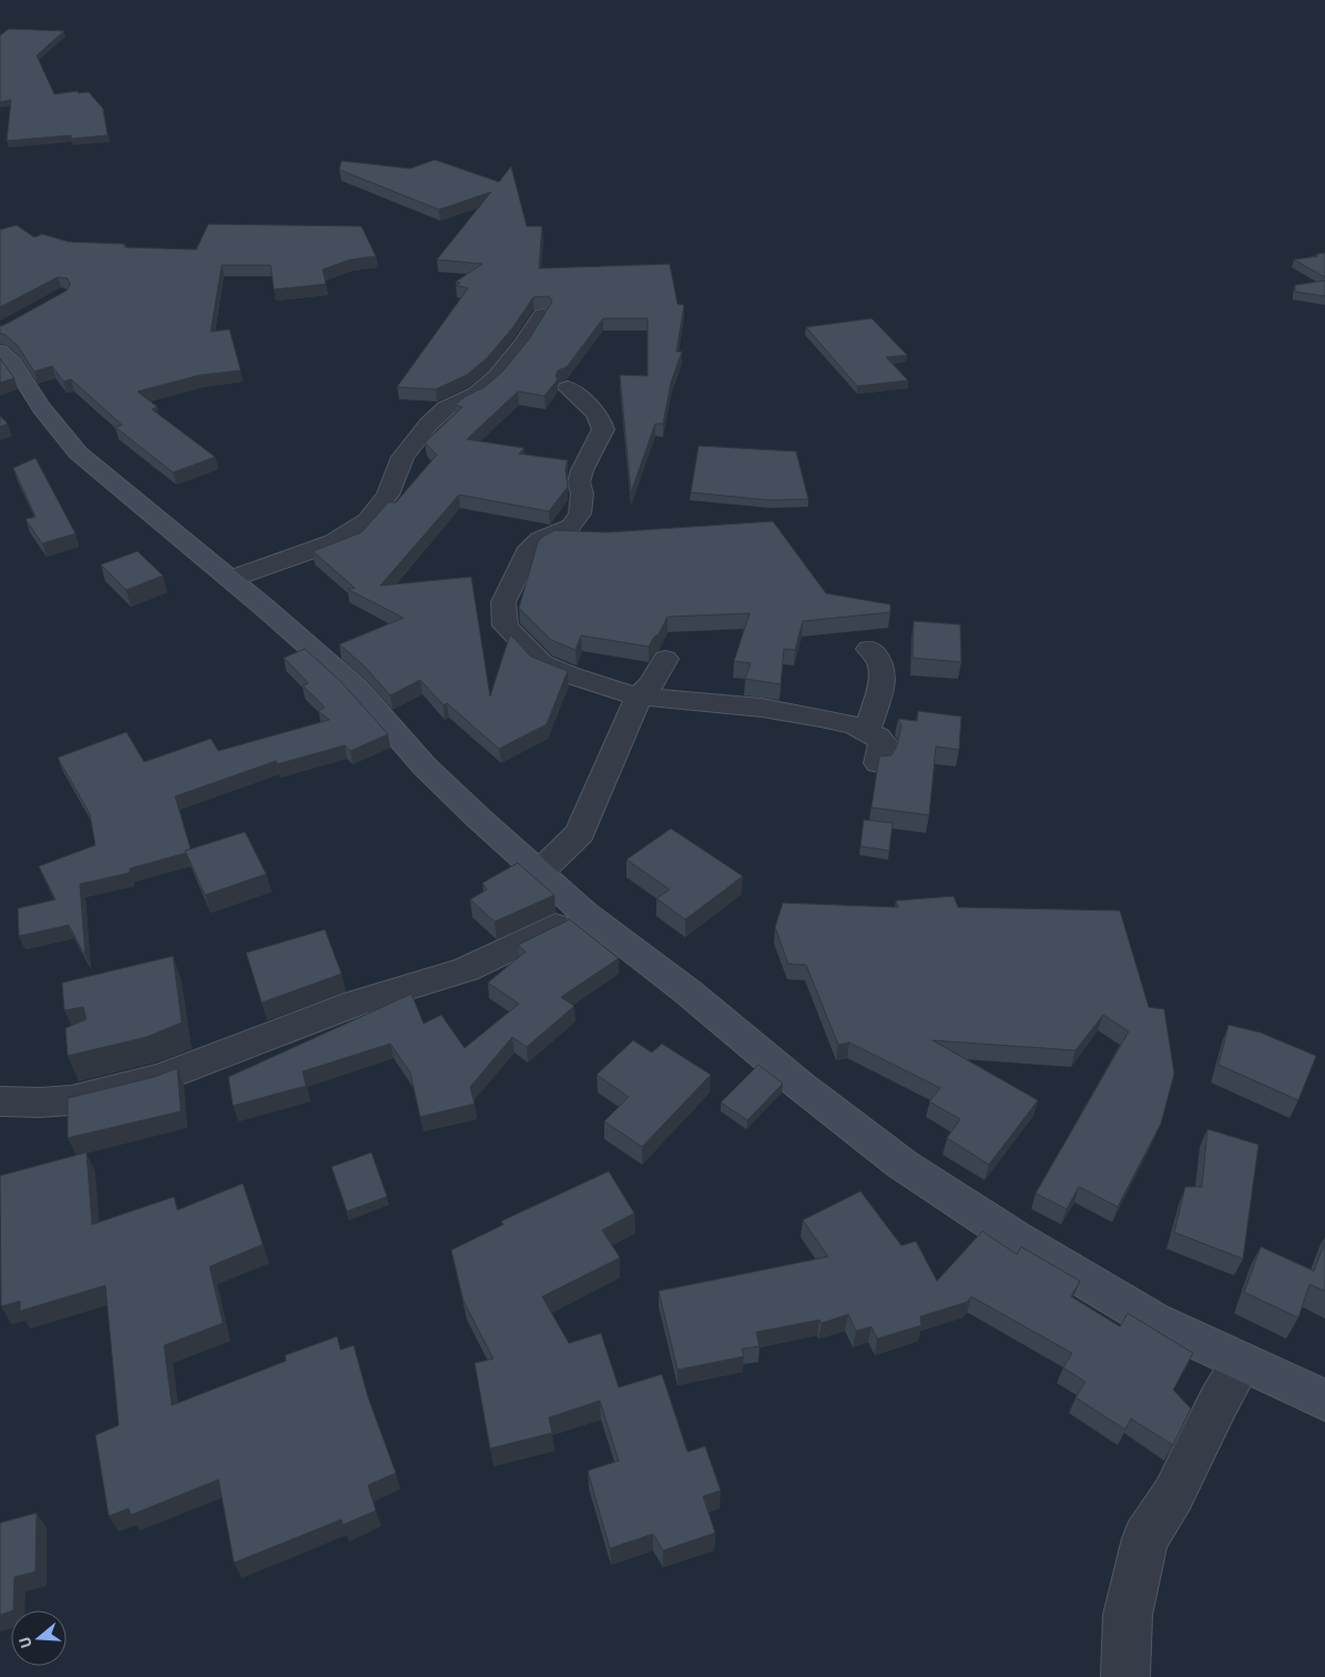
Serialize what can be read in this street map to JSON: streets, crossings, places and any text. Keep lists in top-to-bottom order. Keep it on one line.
{"north":"left"}
